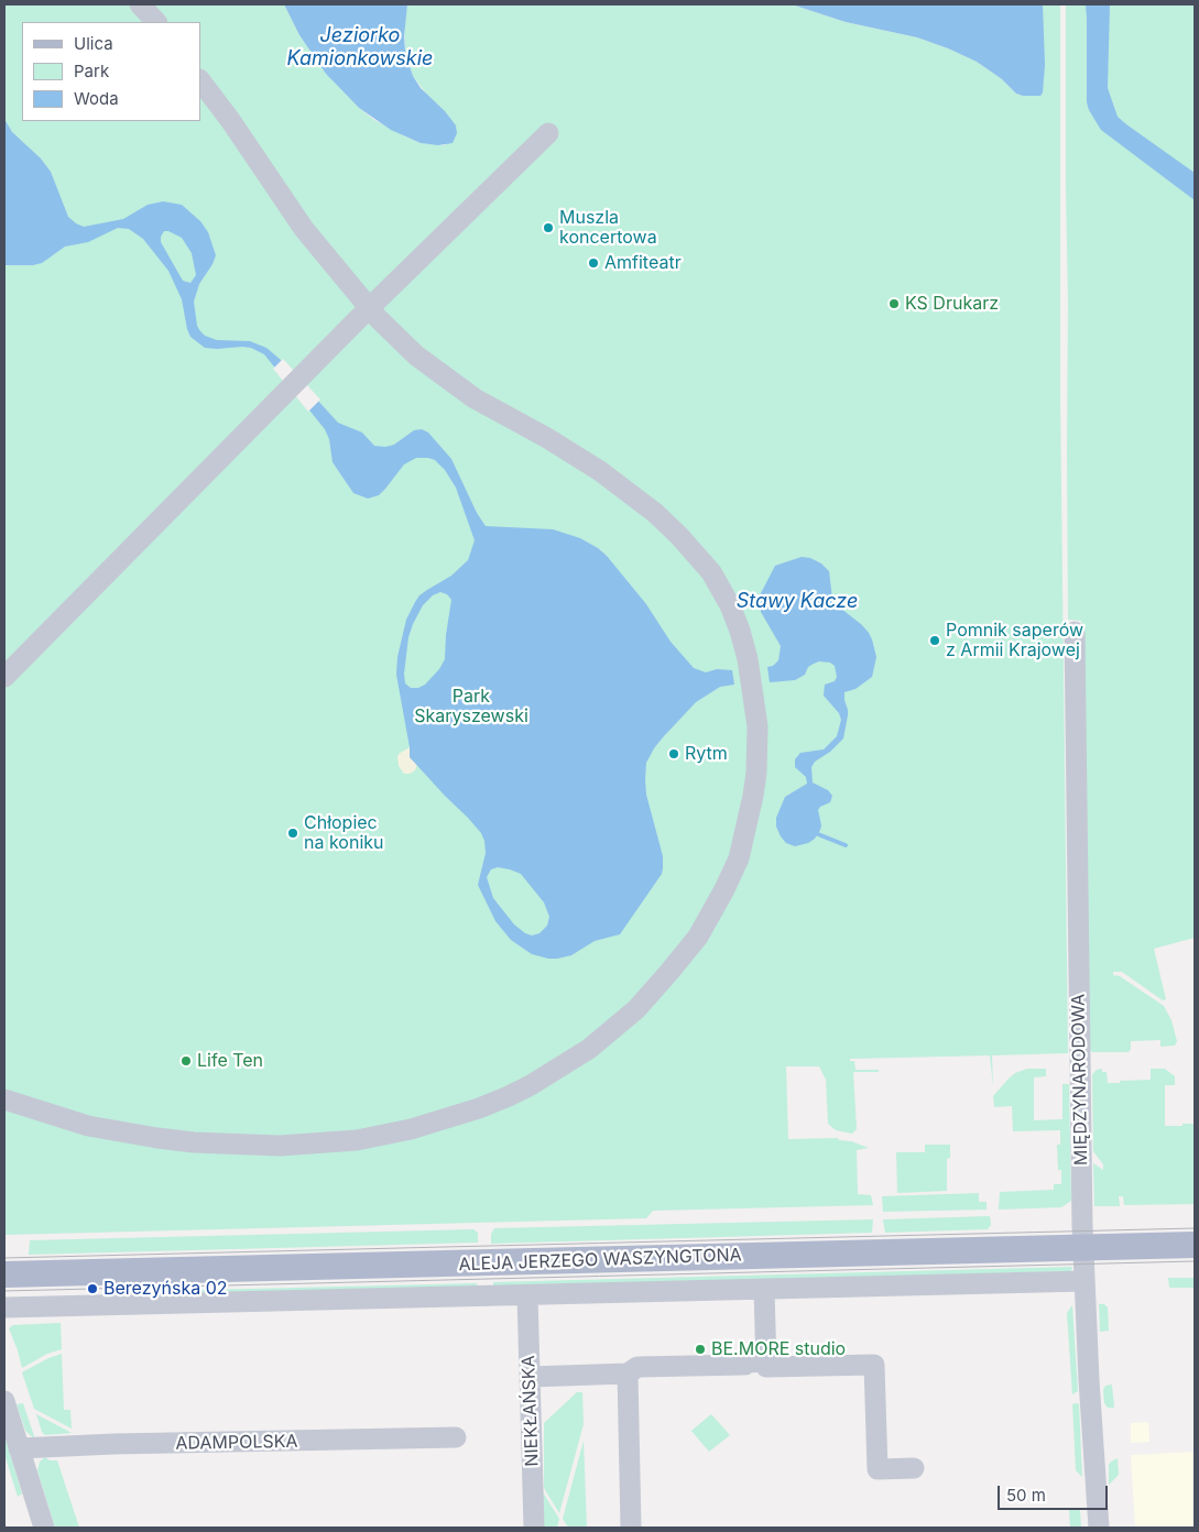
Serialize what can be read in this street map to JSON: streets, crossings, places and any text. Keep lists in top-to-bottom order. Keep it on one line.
{"streets":{"main road":["ALEJA JERZEGO WASZYNGTONA"],"street":["MIĘDZYNARODOWA","NIEKŁAŃSKA","ADAMPOLSKA"]},"crossings":[["MIĘDZYNARODOWA","ALEJA JERZEGO WASZYNGTONA"],["ALEJA JERZEGO WASZYNGTONA","NIEKŁAŃSKA"]],"water":["Jeziorko Kamionkowskie","Stawy Kacze"],"parks":["Park Skaryszewski"],"places":["Muszla koncertowa","Amfiteatr","KS Drukarz","Pomnik saperów z Armii Krajowej","Rytm","Chłopiec na koniku","Life Ten","Berezyńska 02","BE.MORE studio"],"legend":["Ulica","Park","Woda"],"scale_bar":"50 m"}
